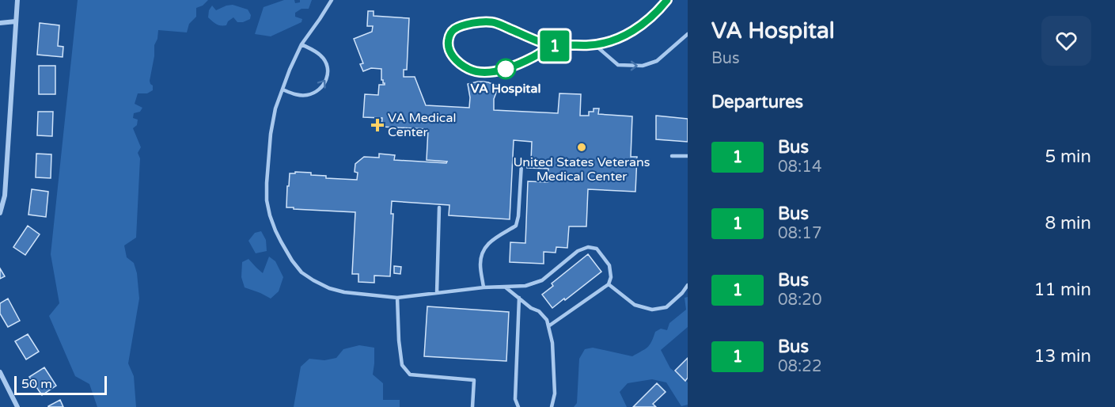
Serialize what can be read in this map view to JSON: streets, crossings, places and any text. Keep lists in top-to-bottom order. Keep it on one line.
{"places":{"other":["VA Hospital","United States Veterans Medical Center"],"health":["VA Medical Center"]},"lines":["bus line 1"],"scale_bar":"50 m","page":{"on_map":"1","heading":[["VA Hospital","Bus"],"Departures"],"list":[{"mark":"1","name":"Bus","note":"08:14","value":"5 min"},{"mark":"1","name":"Bus","note":"08:17","value":"8 min"},{"mark":"1","name":"Bus","note":"08:20","value":"11 min"},{"mark":"1","name":"Bus","note":"08:22","value":"13 min"}],"scale":"50 m"}}
